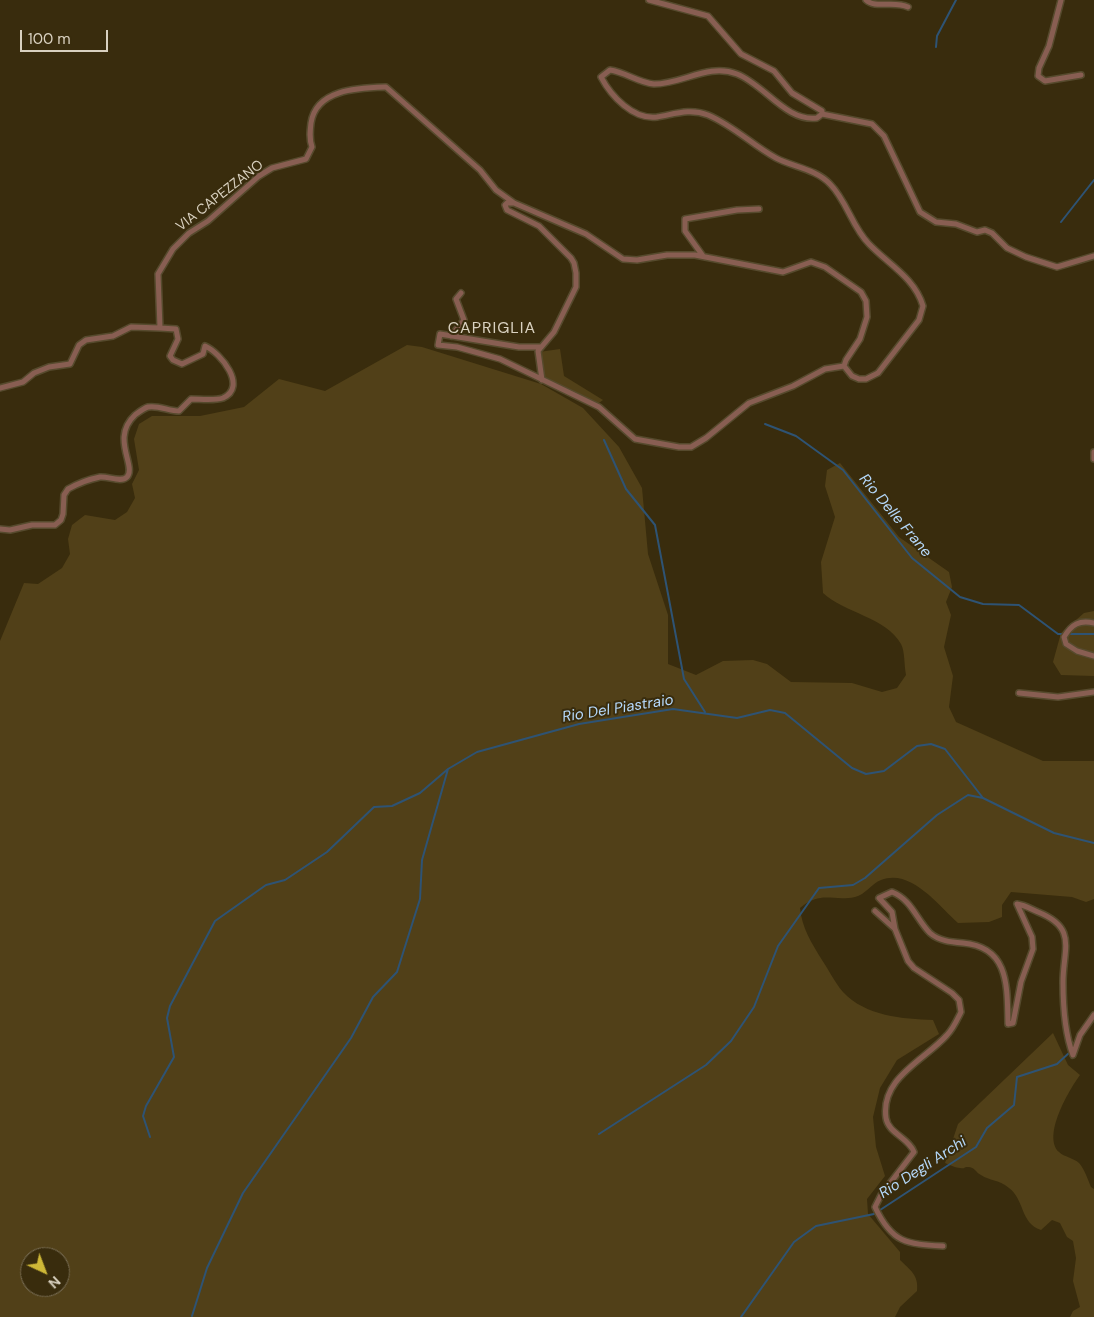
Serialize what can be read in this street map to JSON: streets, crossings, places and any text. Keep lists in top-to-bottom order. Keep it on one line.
{"streets":{"street":["VIA CAPEZZANO"]},"districts":["CAPRIGLIA"],"water":["Rio Delle Frane","Rio Del Piastraio","Rio Degli Archi"],"scale_bar":"100 m","north":"bottom right"}
